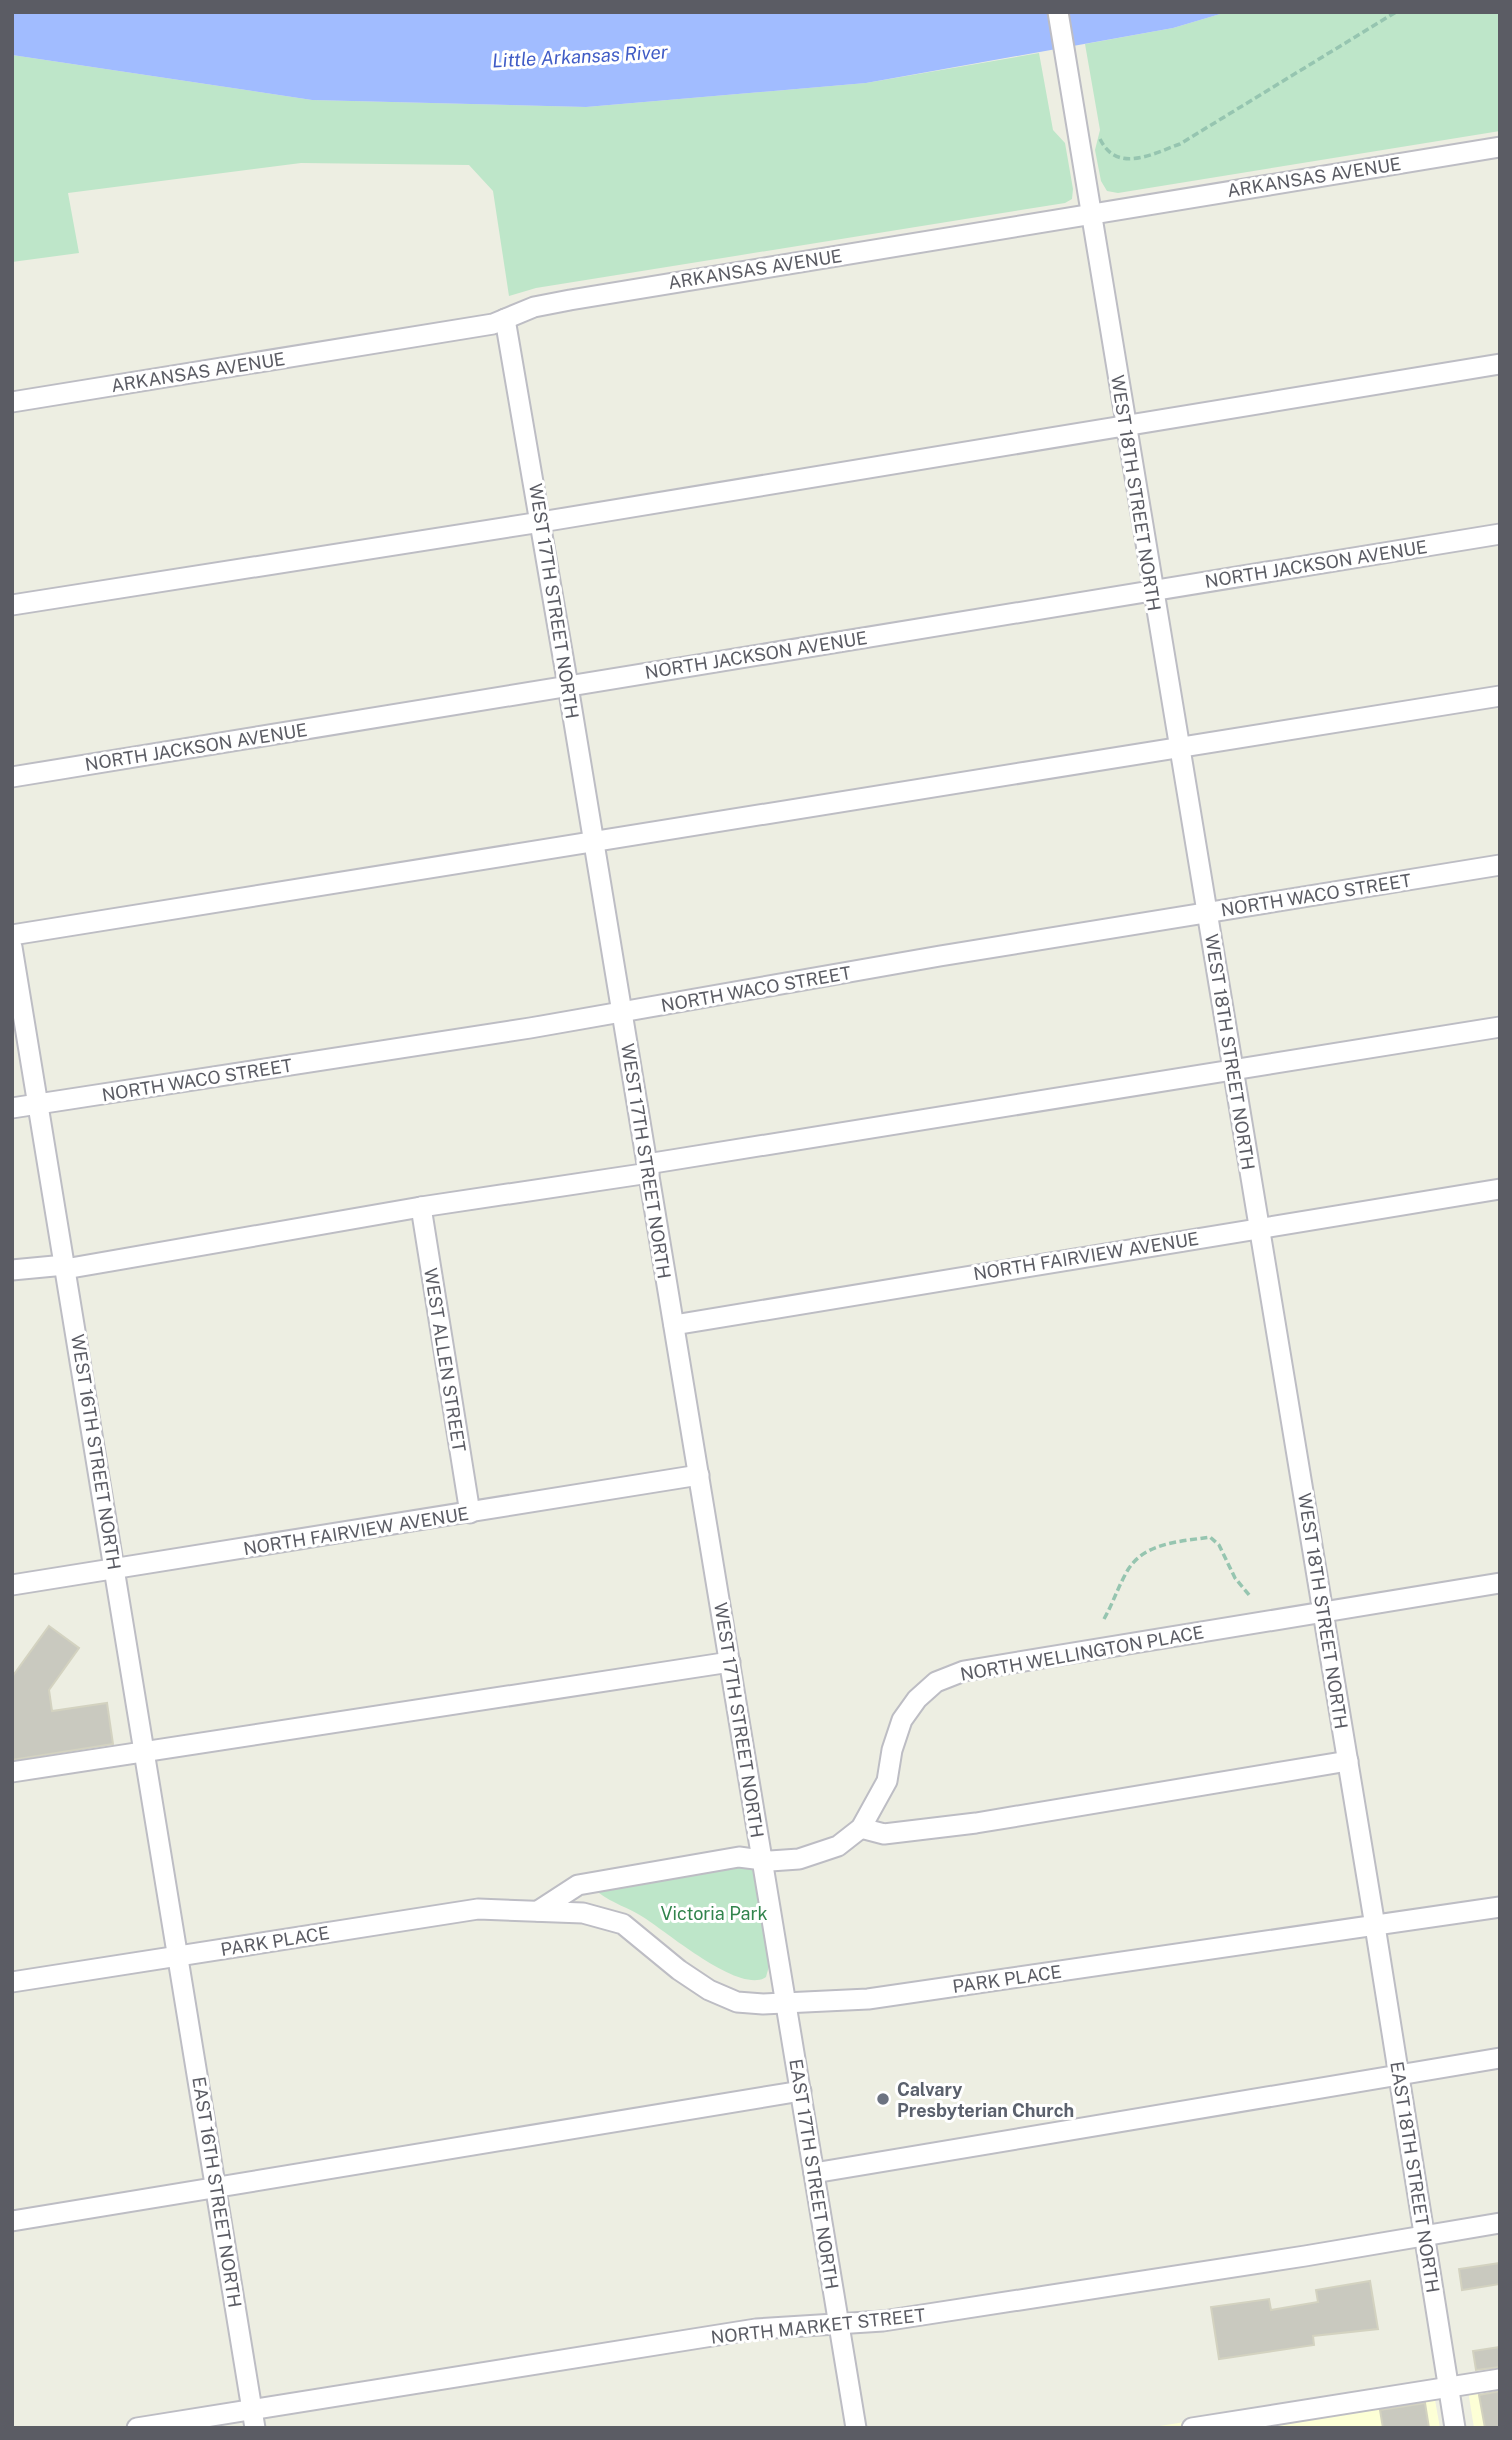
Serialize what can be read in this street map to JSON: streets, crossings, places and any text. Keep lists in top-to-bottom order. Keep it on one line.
{"streets":{"street":["ARKANSAS AVENUE","WEST 18TH STREET NORTH","NORTH JACKSON AVENUE","WEST 17TH STREET NORTH","NORTH WACO STREET","NORTH FAIRVIEW AVENUE","WEST ALLEN STREET","WEST 16TH STREET NORTH","NORTH WELLINGTON PLACE","PARK PLACE","EAST 17TH STREET NORTH","EAST 18TH STREET NORTH","EAST 16TH STREET NORTH","NORTH MARKET STREET"]},"crossings":[["ARKANSAS AVENUE","WEST 18TH STREET NORTH"],["ARKANSAS AVENUE","WEST 17TH STREET NORTH"],["WEST 18TH STREET NORTH","NORTH JACKSON AVENUE"],["WEST 18TH STREET NORTH","NORTH WACO STREET"],["WEST 18TH STREET NORTH","NORTH FAIRVIEW AVENUE"],["WEST 18TH STREET NORTH","NORTH WELLINGTON PLACE"],["WEST 18TH STREET NORTH","PARK PLACE"],["WEST 18TH STREET NORTH","EAST 18TH STREET NORTH"],["NORTH JACKSON AVENUE","WEST 17TH STREET NORTH"],["WEST 17TH STREET NORTH","NORTH WACO STREET"],["WEST 17TH STREET NORTH","NORTH FAIRVIEW AVENUE"],["WEST 17TH STREET NORTH","NORTH WELLINGTON PLACE"],["WEST 17TH STREET NORTH","PARK PLACE"],["WEST 17TH STREET NORTH","EAST 17TH STREET NORTH"],["NORTH WACO STREET","WEST 16TH STREET NORTH"],["NORTH FAIRVIEW AVENUE","WEST ALLEN STREET"],["NORTH FAIRVIEW AVENUE","WEST 16TH STREET NORTH"],["WEST 16TH STREET NORTH","PARK PLACE"],["WEST 16TH STREET NORTH","EAST 16TH STREET NORTH"],["PARK PLACE","EAST 17TH STREET NORTH"],["PARK PLACE","EAST 18TH STREET NORTH"],["PARK PLACE","EAST 16TH STREET NORTH"],["EAST 17TH STREET NORTH","NORTH MARKET STREET"],["EAST 18TH STREET NORTH","NORTH MARKET STREET"],["EAST 16TH STREET NORTH","NORTH MARKET STREET"]],"water":["Little Arkansas River"],"parks":["Victoria Park"],"places":["Calvary Presbyterian Church"]}
